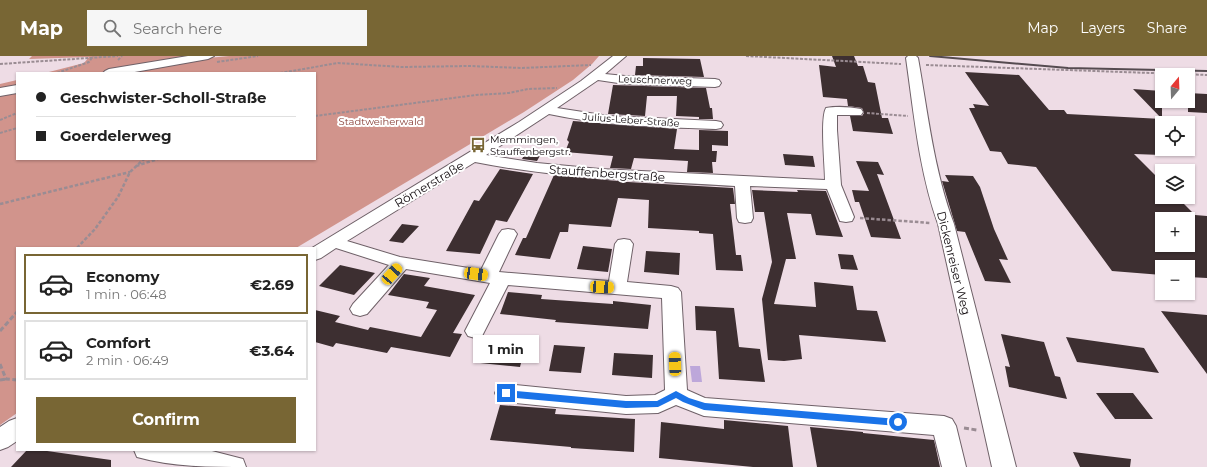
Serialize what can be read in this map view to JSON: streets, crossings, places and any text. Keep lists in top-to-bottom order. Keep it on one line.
{"streets":{"street":["Leuschnerweg","Julius-Leber-Straße","Stauffenbergstraße","Römerstraße","Dickenreiser Weg"]},"crossings":[["Leuschnerweg","Römerstraße"],["Julius-Leber-Straße","Römerstraße"],["Stauffenbergstraße","Römerstraße"]],"parks":["Stadtweiherwald"],"places":{"bus stop":["Memmingen, Stauffenbergstr."]},"north":"top","page":{"header":"Map","search":"Search here","nav":["Map","Layers","Share"],"map_buttons":["+","−"],"banner":["Geschwister-Scholl-Straße","Goerdelerweg"],"list":[{"name":"Economy","note":"1 min · 06:48","value":"€2.69"},{"name":"Comfort","note":"2 min · 06:49","value":"€3.64"}],"bubble":"1 min","buttons":"Confirm"}}
